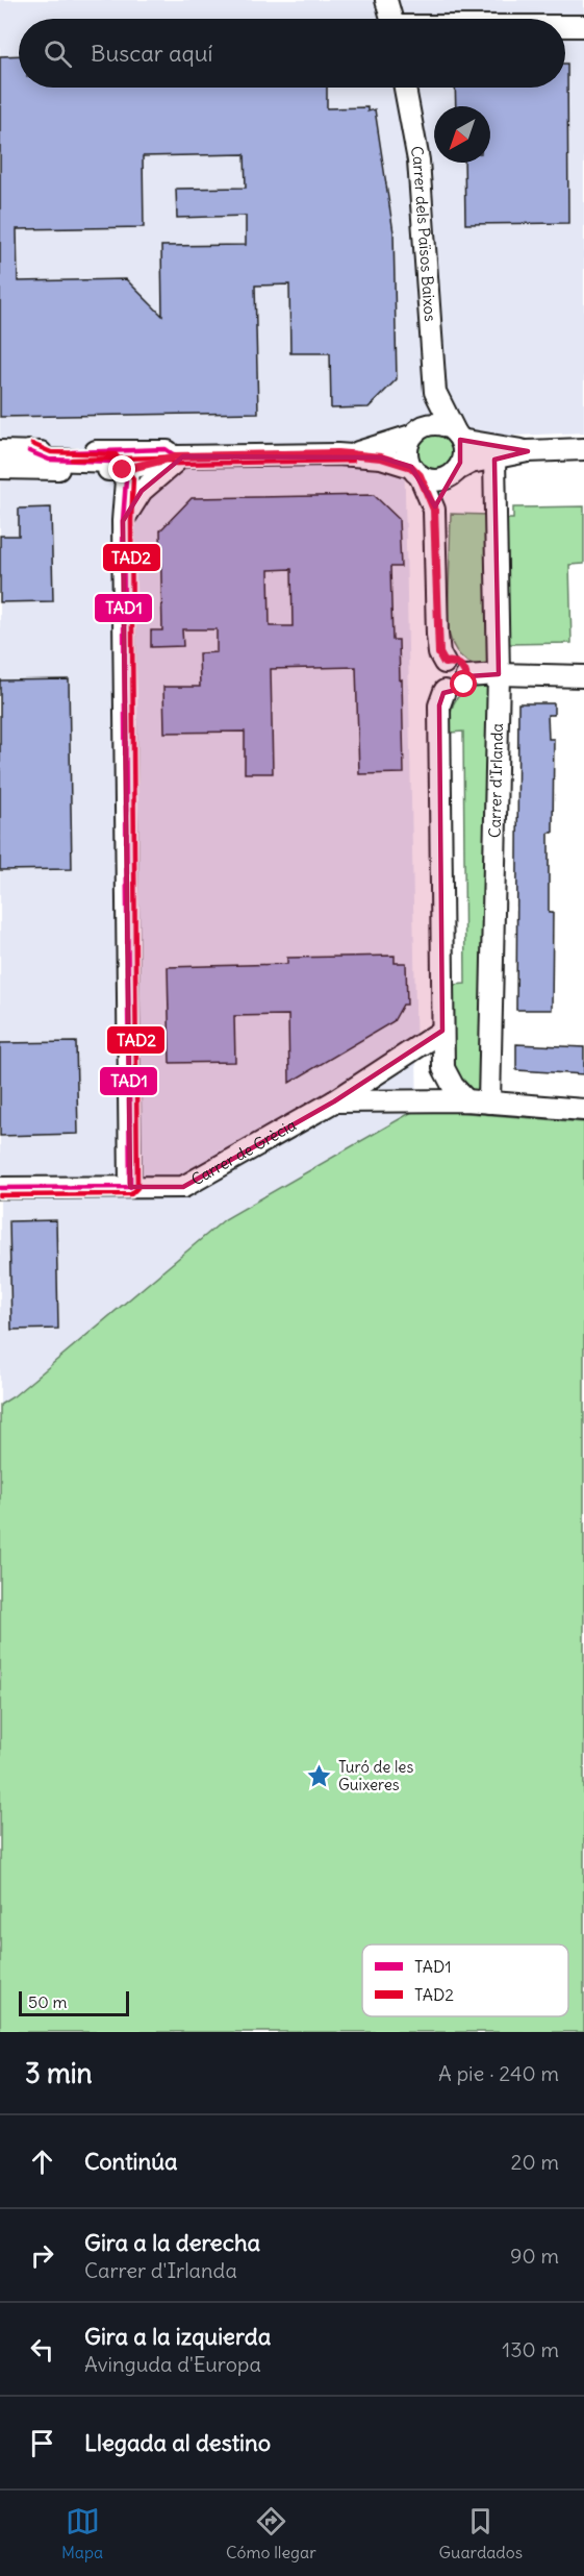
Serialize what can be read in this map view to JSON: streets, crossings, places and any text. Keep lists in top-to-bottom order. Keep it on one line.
{"streets":{"street":["Carrer dels Països Baixos","Carrer d'Irlanda","Carrer de Grècia"]},"crossings":[["Carrer d'Irlanda","Carrer de Grècia"]],"places":{"place":["Turó de les Guixeres"]},"lines":["transit line TAD2","transit line TAD1"],"legend":["TAD1","TAD2"],"scale_bar":"50 m","north":"bottom left","page":{"search":"Buscar aquí","scale":"50 m","heading":["3 min","A pie · 240 m"],"list":[["Continúa","20 m"],["Gira a la derecha","Carrer d'Irlanda","90 m"],["Gira a la izquierda","Avinguda d'Europa","130 m"],"Llegada al destino"],"nav":["Mapa","Cómo llegar","Guardados"]}}
